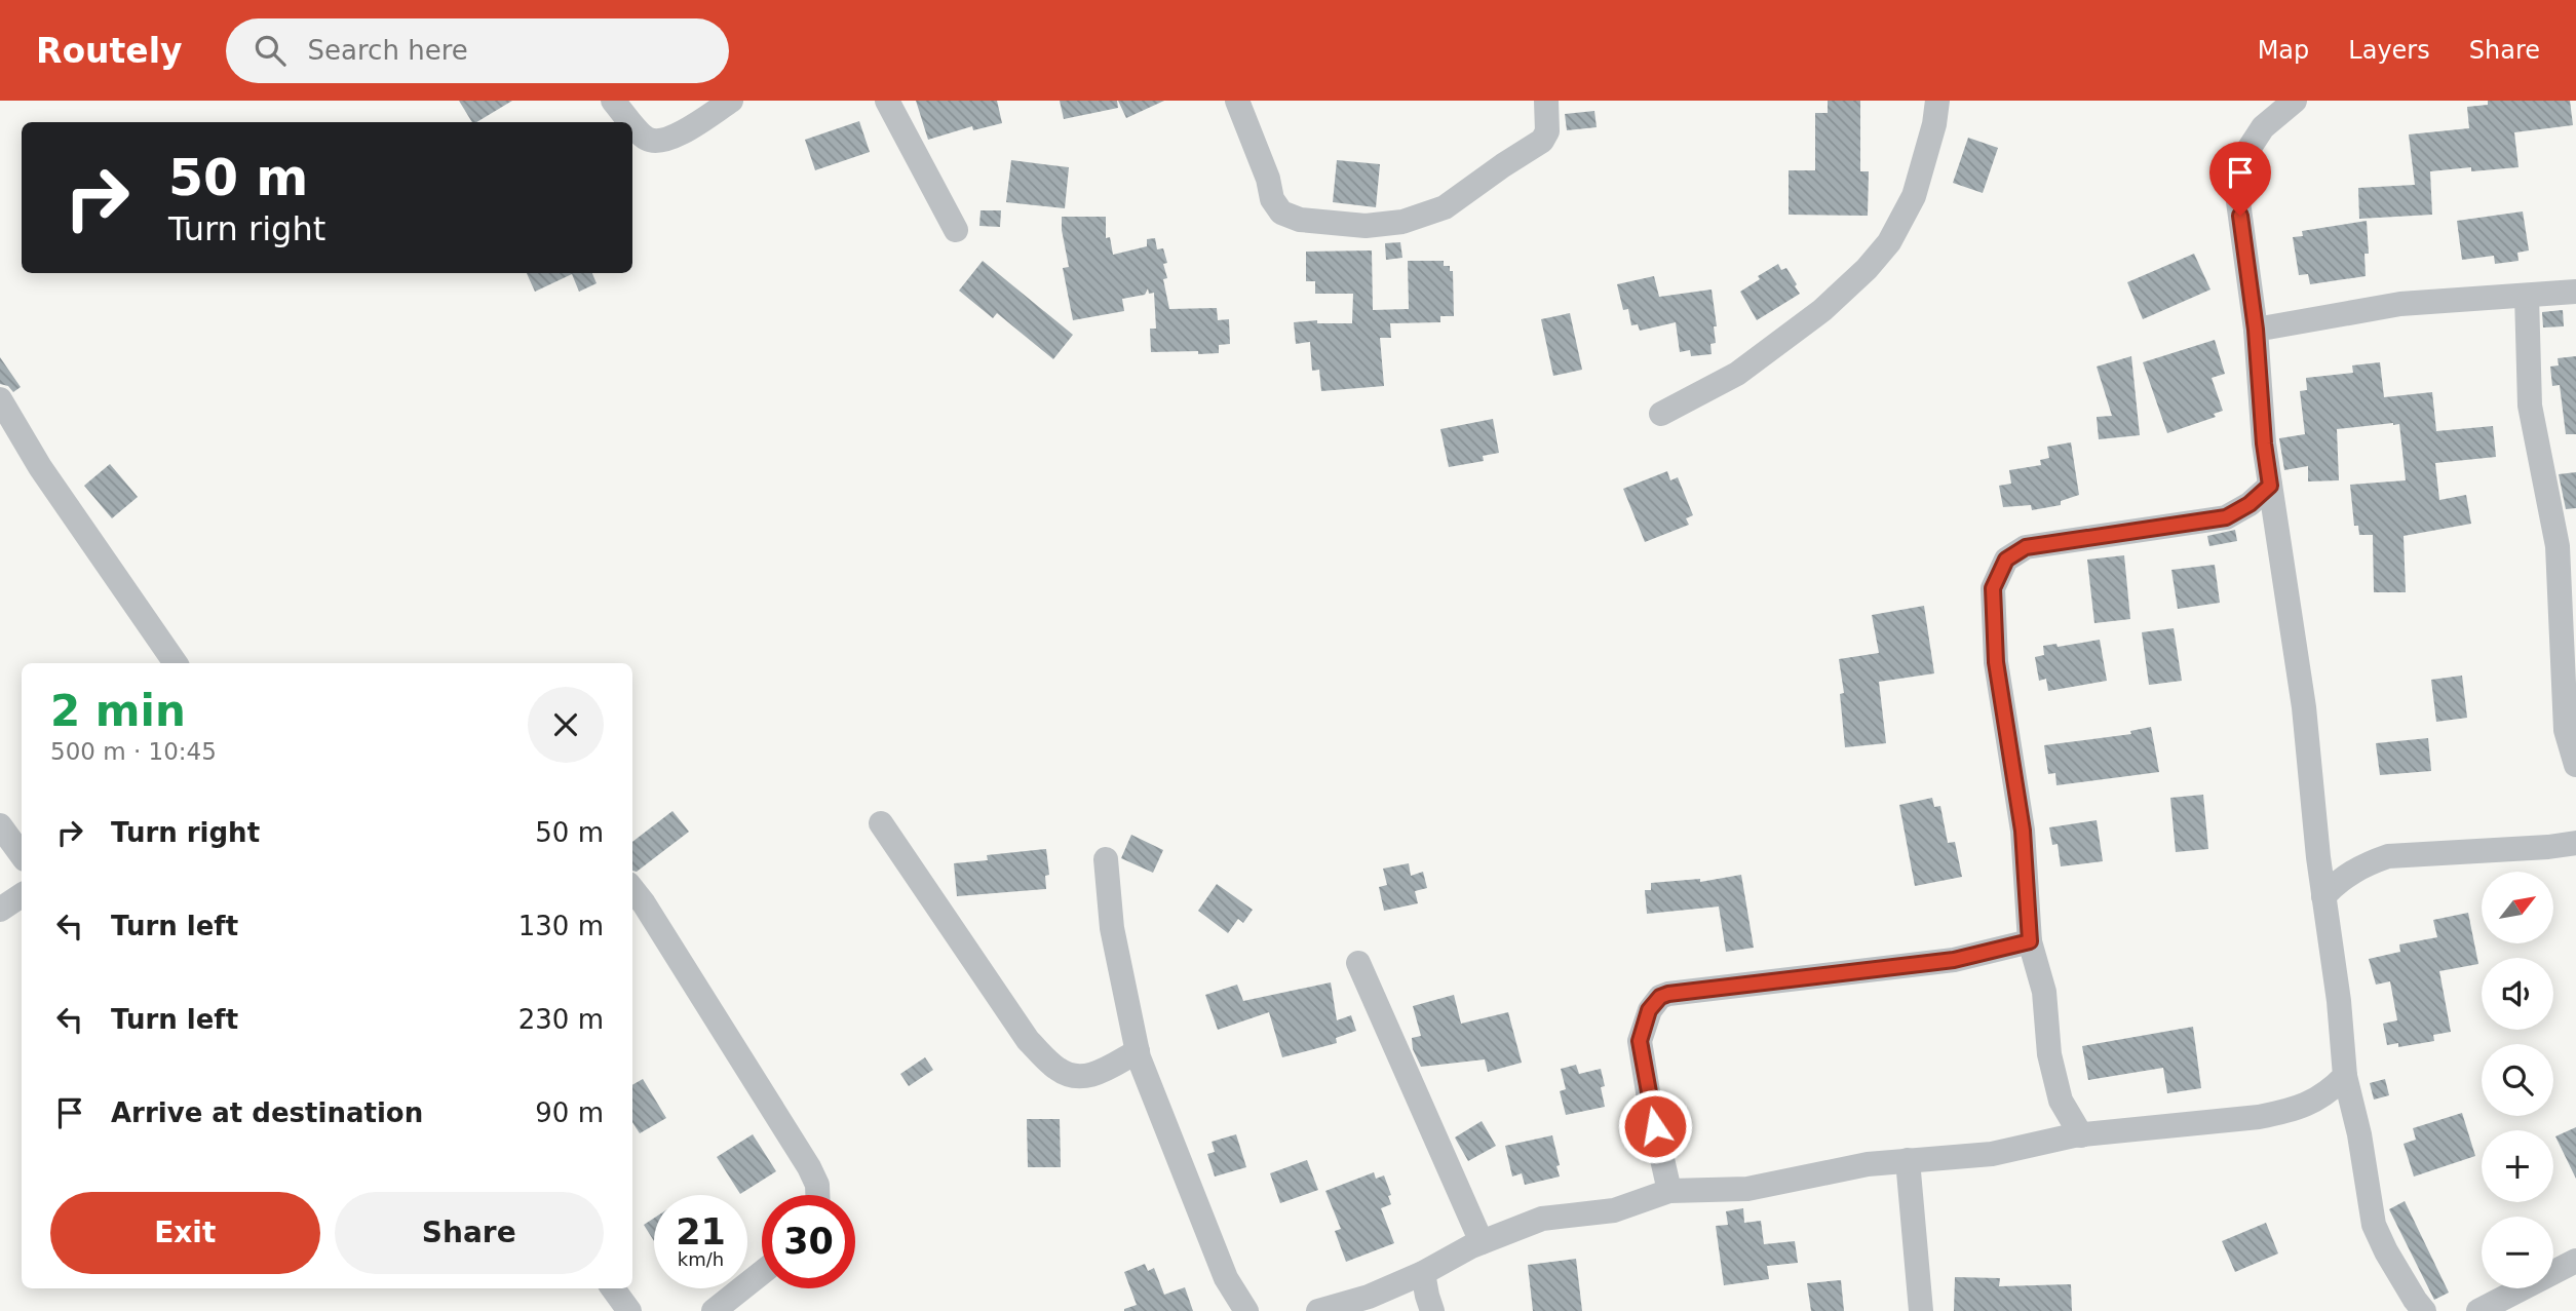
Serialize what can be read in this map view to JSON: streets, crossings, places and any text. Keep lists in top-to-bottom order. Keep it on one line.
{"north":"top right","page":{"header":"Routely","search":"Search here","nav":["Map","Layers","Share"],"turn":["50 m","Turn right"],"heading":["2 min","500 m · 10:45"],"list":[{"name":"Turn right","value":"50 m"},{"name":"Turn left","value":"130 m"},{"name":"Turn left","value":"230 m"},{"name":"Arrive at destination","value":"90 m"}],"map_buttons":["+","−"],"buttons":["Exit","Share"],"speed":"21 km/h","limit":"30"}}
